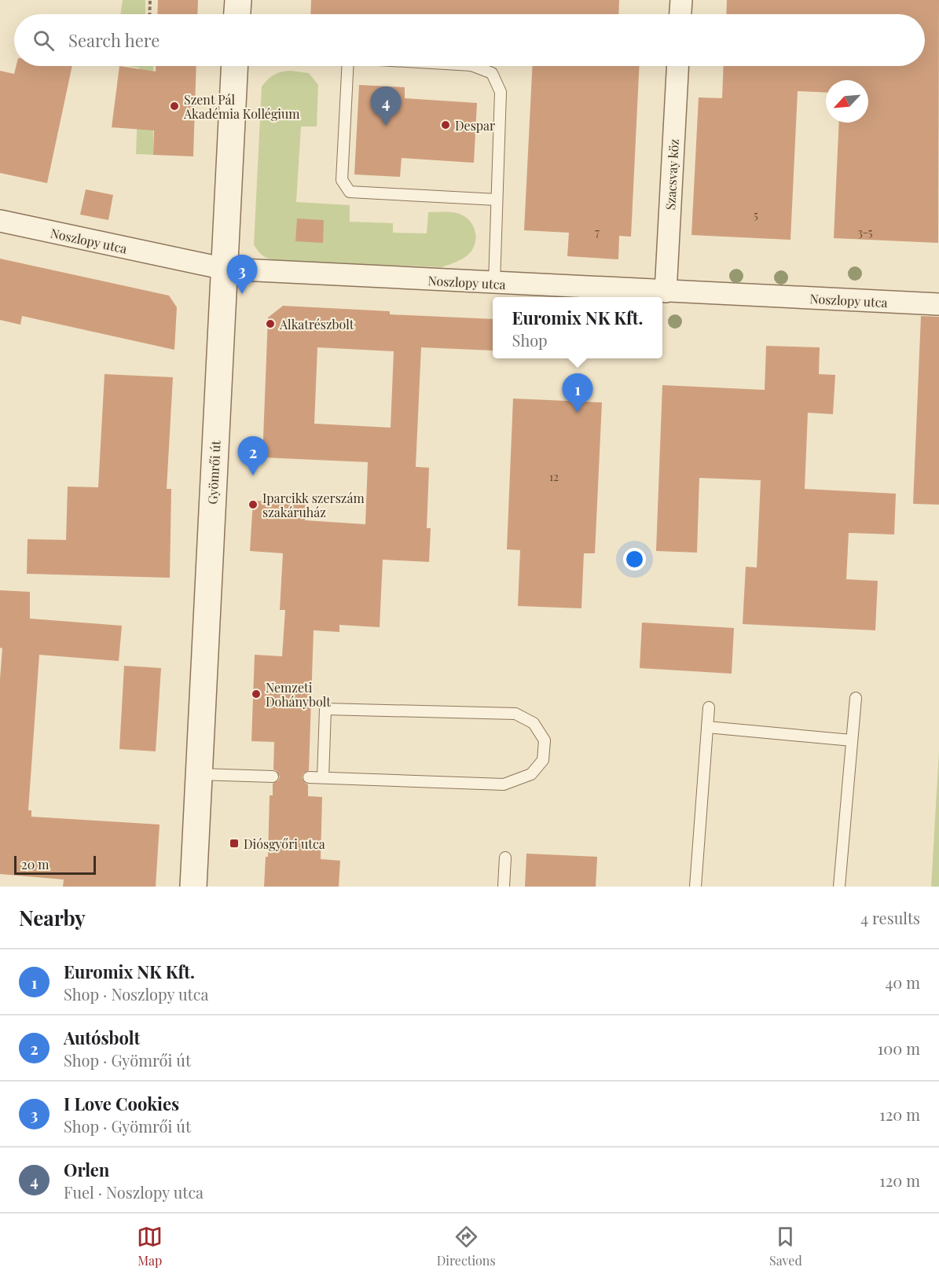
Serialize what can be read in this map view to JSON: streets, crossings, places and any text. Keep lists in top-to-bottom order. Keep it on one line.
{"streets":{"street":["Szacsvay köz","Noszlopy utca","Gyömrői út"]},"crossings":[["Szacsvay köz","Noszlopy utca"],["Noszlopy utca","Gyömrői út"]],"places":{"other":["Szent Pál Akadémia Kollégium","Despar","Alkatrészbolt","Iparcikk szerszám szakáruház","Nemzeti Dohánybolt"],"transit":["Diósgyőri utca"]},"house_numbers":["5","7","3-5","12"],"scale_bar":"20 m","north":"bottom left","page":{"search":"Search here","pins":["4","3","1","2"],"popup":["Euromix NK Kft.","Shop"],"scale":"20 m","heading":["Nearby","4 results"],"list":[{"mark":"1","name":"Euromix NK Kft.","note":"Shop · Noszlopy utca","value":"40 m"},{"mark":"2","name":"Autósbolt","note":"Shop · Gyömrői út","value":"100 m"},{"mark":"3","name":"I Love Cookies","note":"Shop · Gyömrői út","value":"120 m"},{"mark":"4","name":"Orlen","note":"Fuel · Noszlopy utca","value":"120 m"}],"nav":["Map","Directions","Saved"]}}
